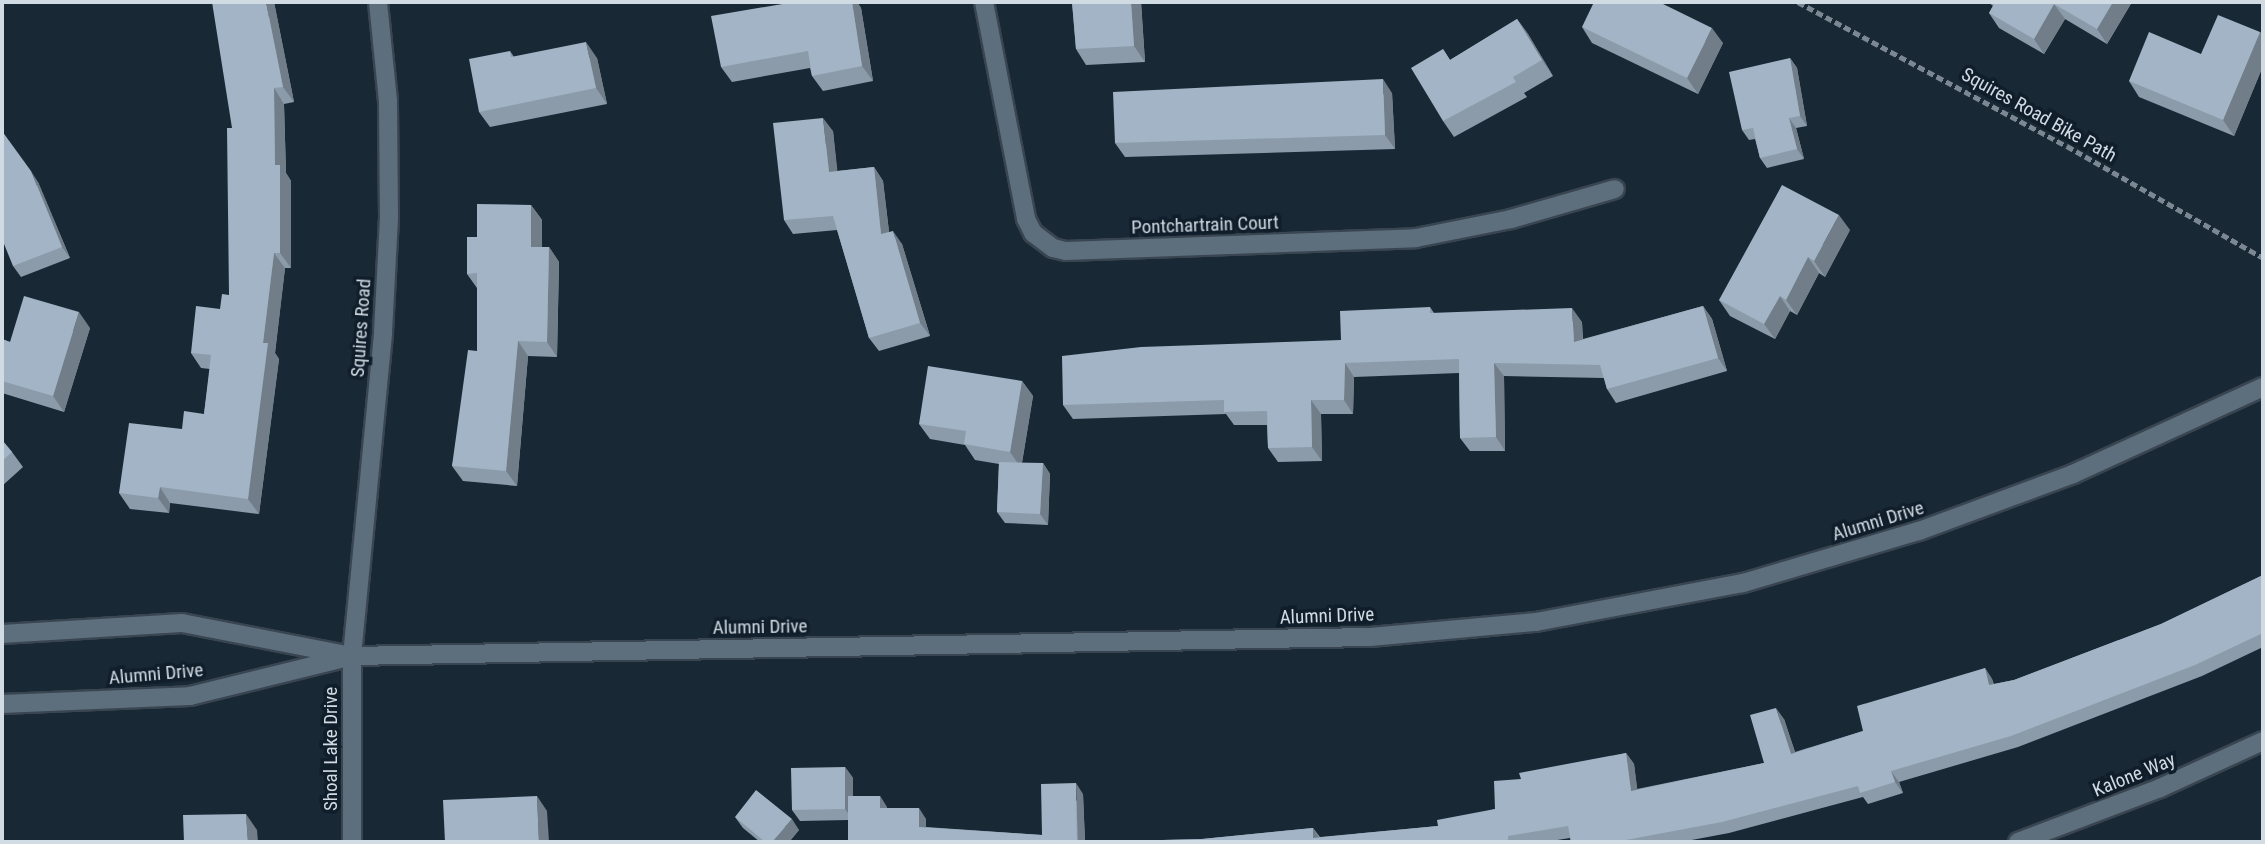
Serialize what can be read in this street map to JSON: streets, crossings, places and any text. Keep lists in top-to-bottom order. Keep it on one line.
{"streets":{"street":["Pontchartrain Court","Squires Road","Alumni Drive","Shoal Lake Drive","Kalone Way"],"path":["Squires Road Bike Path"]},"crossings":[["Squires Road","Alumni Drive"],["Squires Road","Shoal Lake Drive"],["Alumni Drive","Shoal Lake Drive"]]}
